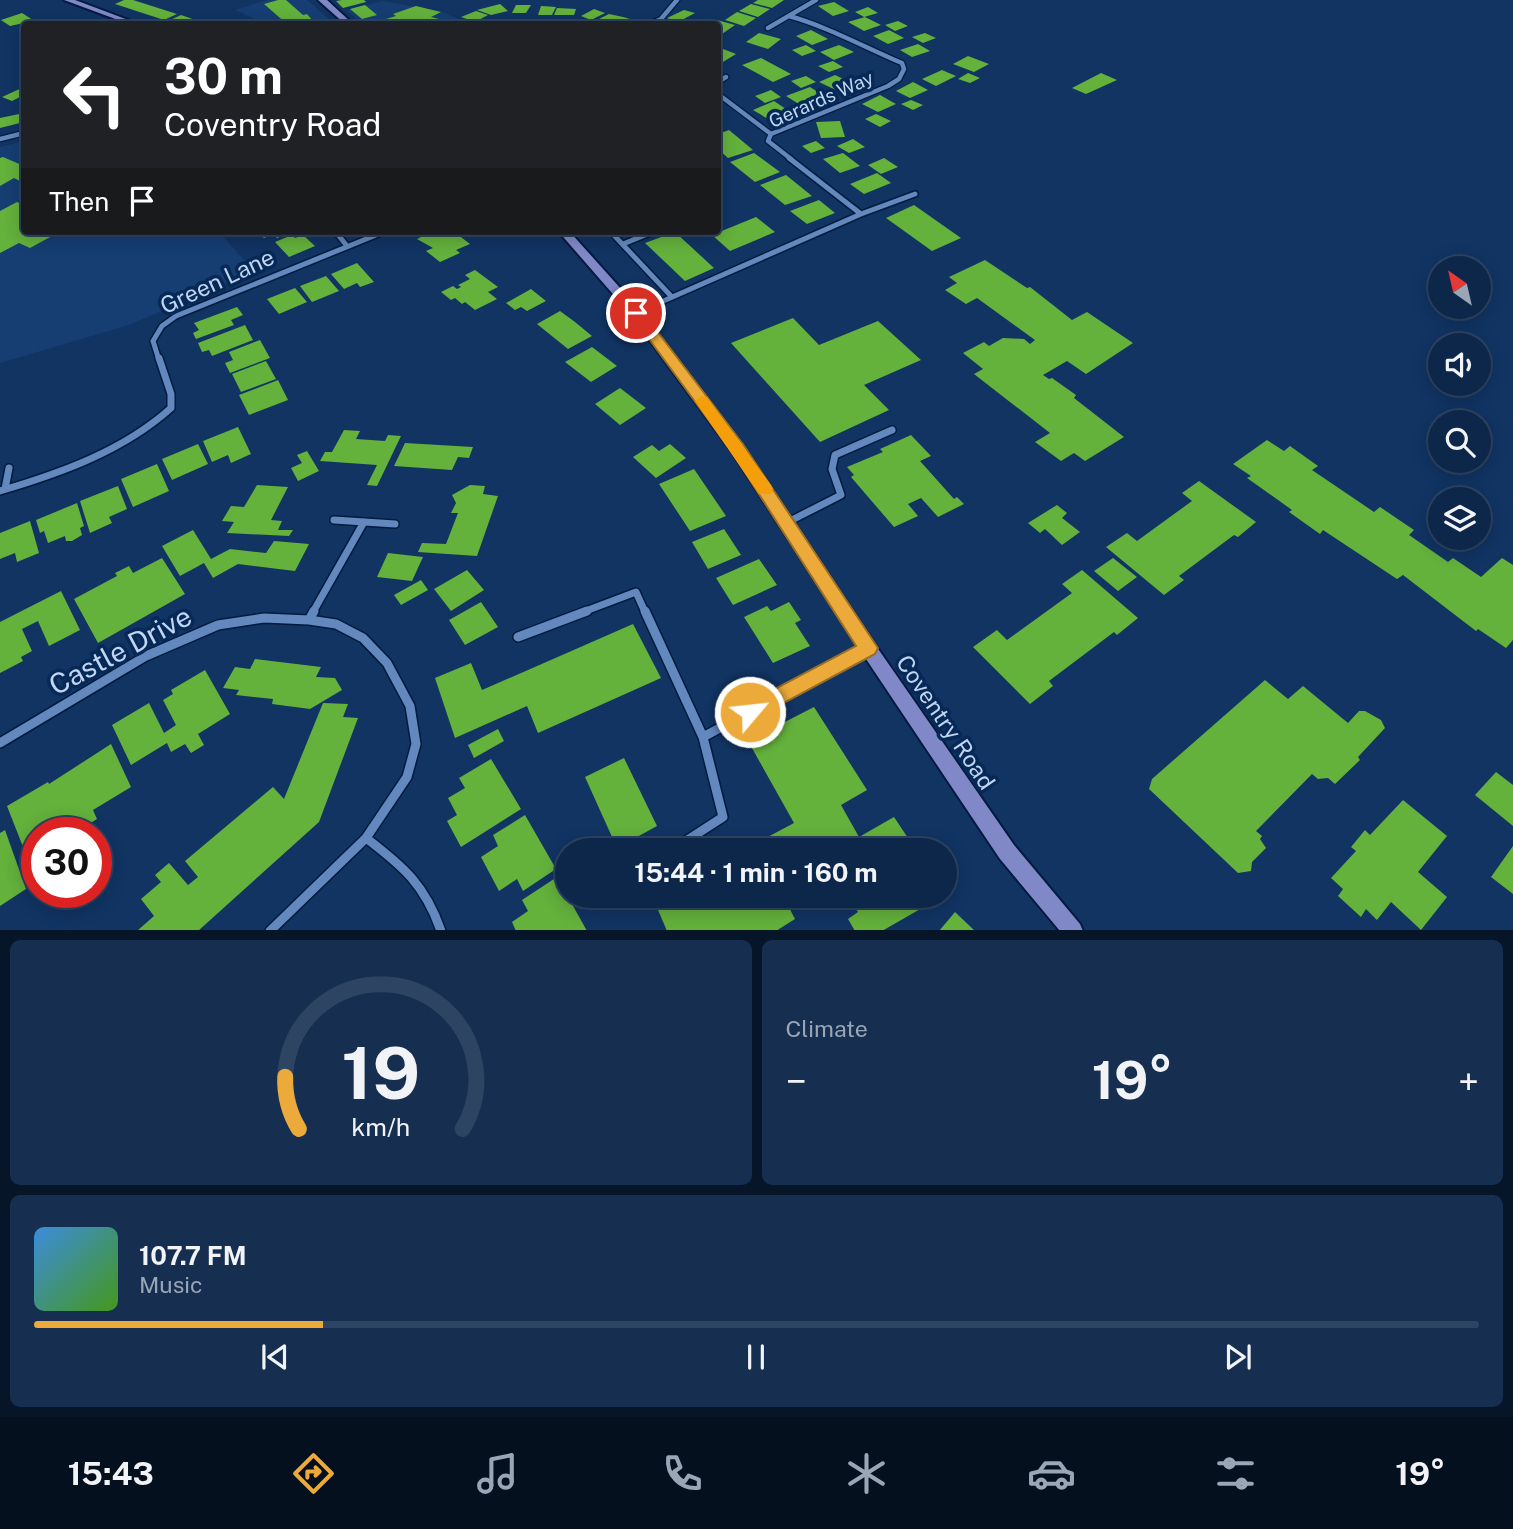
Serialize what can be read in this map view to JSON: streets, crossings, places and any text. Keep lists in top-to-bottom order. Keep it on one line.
{"streets":{"main road":["Coventry Road"],"street":["Gerards Way","Green Lane","Castle Drive"]},"north":"top left","page":{"turn":["30 m","Coventry Road"],"then":"Then","limit":"30","trip":"15:44 · 1 min · 160 m","tile":"Climate","heat":["−","19°","+"],"song":["107.7 FM","Music"],"tabs":["15:43","19°"],"gauge":["19","km/h"]}}
